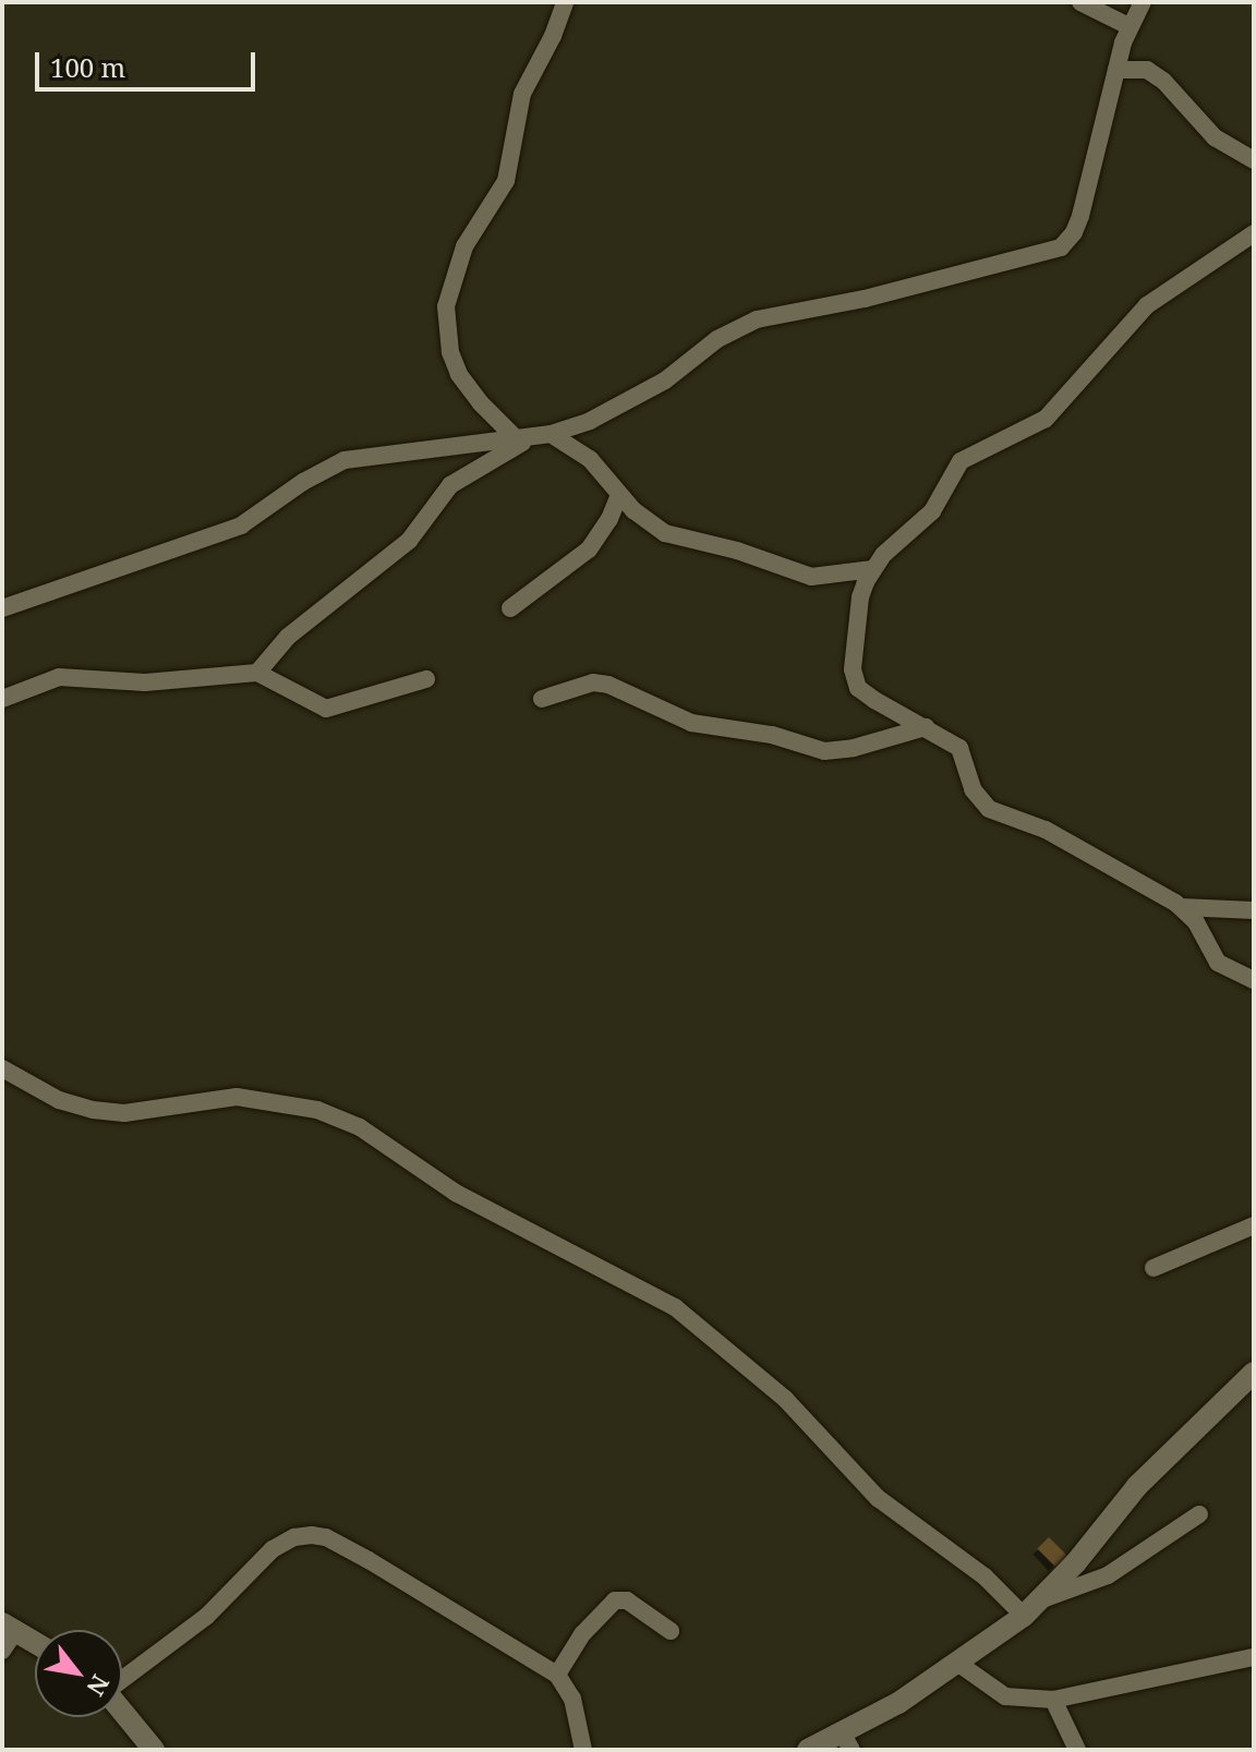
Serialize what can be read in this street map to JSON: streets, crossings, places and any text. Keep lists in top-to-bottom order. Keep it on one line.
{"scale_bar":"100 m","north":"bottom right"}
